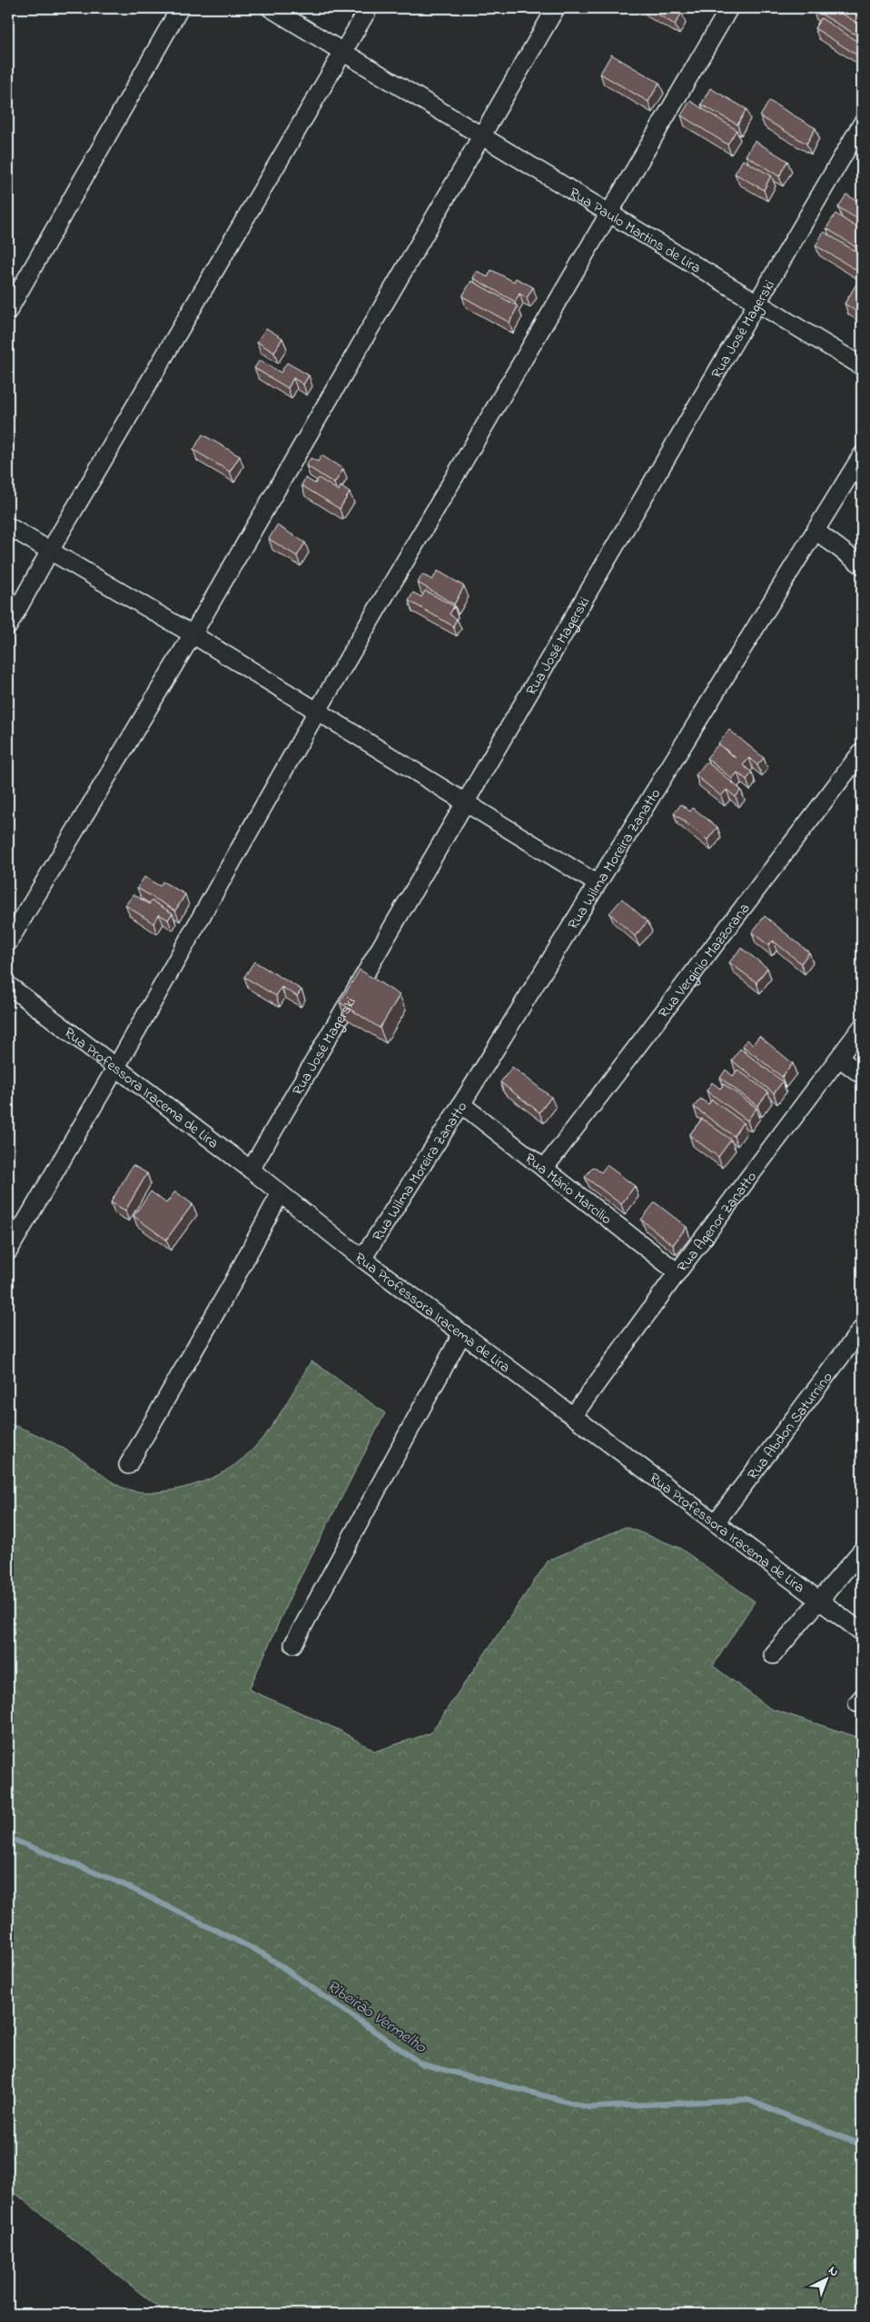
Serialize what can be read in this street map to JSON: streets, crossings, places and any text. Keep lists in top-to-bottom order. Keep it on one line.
{"streets":{"street":["Rua Paulo Martins de Lira","Rua José Magerski","Rua Wilma Moreira Zanatto","Rua Verginio Mazzorana","Rua Professora Iracema de Lira","Rua Mário Marcilio","Rua Agenor Zanatto","Rua Abdon Saturnino"]},"crossings":[["Rua Paulo Martins de Lira","Rua José Magerski"],["Rua José Magerski","Rua Professora Iracema de Lira"],["Rua Wilma Moreira Zanatto","Rua Professora Iracema de Lira"],["Rua Wilma Moreira Zanatto","Rua Mário Marcilio"],["Rua Verginio Mazzorana","Rua Mário Marcilio"],["Rua Professora Iracema de Lira","Rua Agenor Zanatto"],["Rua Professora Iracema de Lira","Rua Abdon Saturnino"],["Rua Mário Marcilio","Rua Agenor Zanatto"]],"water":["Ribeirão Vermelho"],"north":"top right"}
